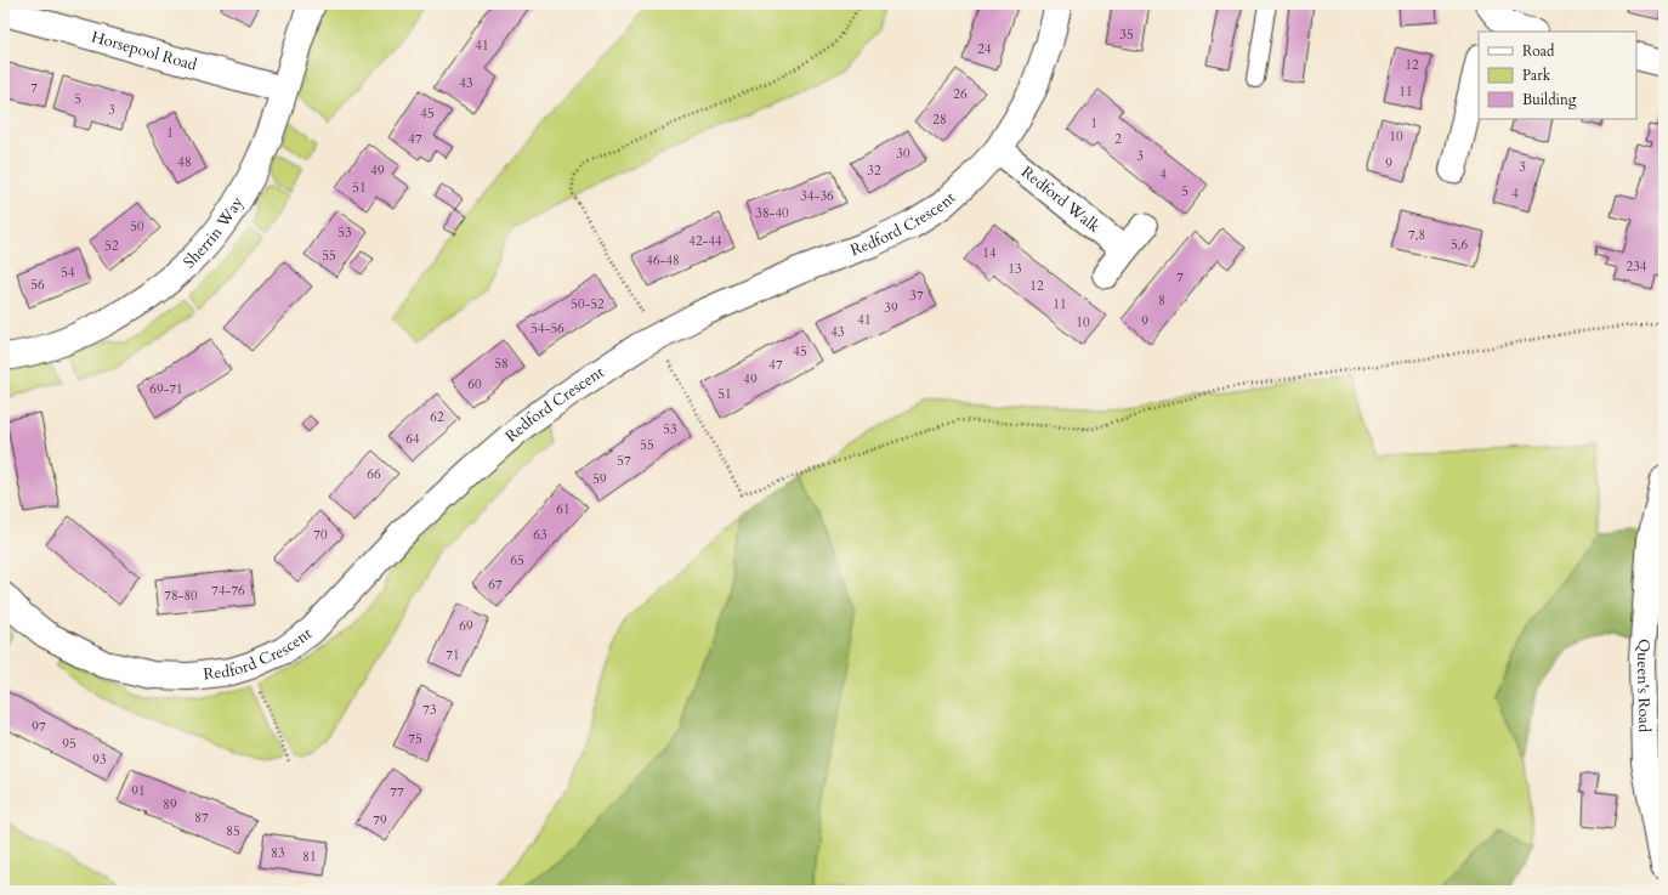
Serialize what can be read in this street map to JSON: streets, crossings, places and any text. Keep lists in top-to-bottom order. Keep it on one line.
{"streets":{"street":["Horsepool Road","Redford Walk","Redford Crescent","Sherrin Way","Queen's Road"]},"crossings":[["Horsepool Road","Sherrin Way"],["Redford Walk","Redford Crescent"]],"house_numbers":["35","41","24","12","43","7","11","26","5","3","45","28","1","1","10","47","2","30","3","48","9","3","49","32","4","51","5","4","34-36","38-40","50","53","7,8","42-44","5,6","52","14","55","46-48","234","13","54","7","56","12","37","8","50-52","11","39","41","9","10","54-56","43","45","58","47","49","60","69-71","51","62","53","64","55","57","66","59","61","70","63","65","67","74-76","78-80","69","71","73","97","75","95","93","91","77","89","87","79","85","83","81"],"legend":["Road","Park","Building"]}
